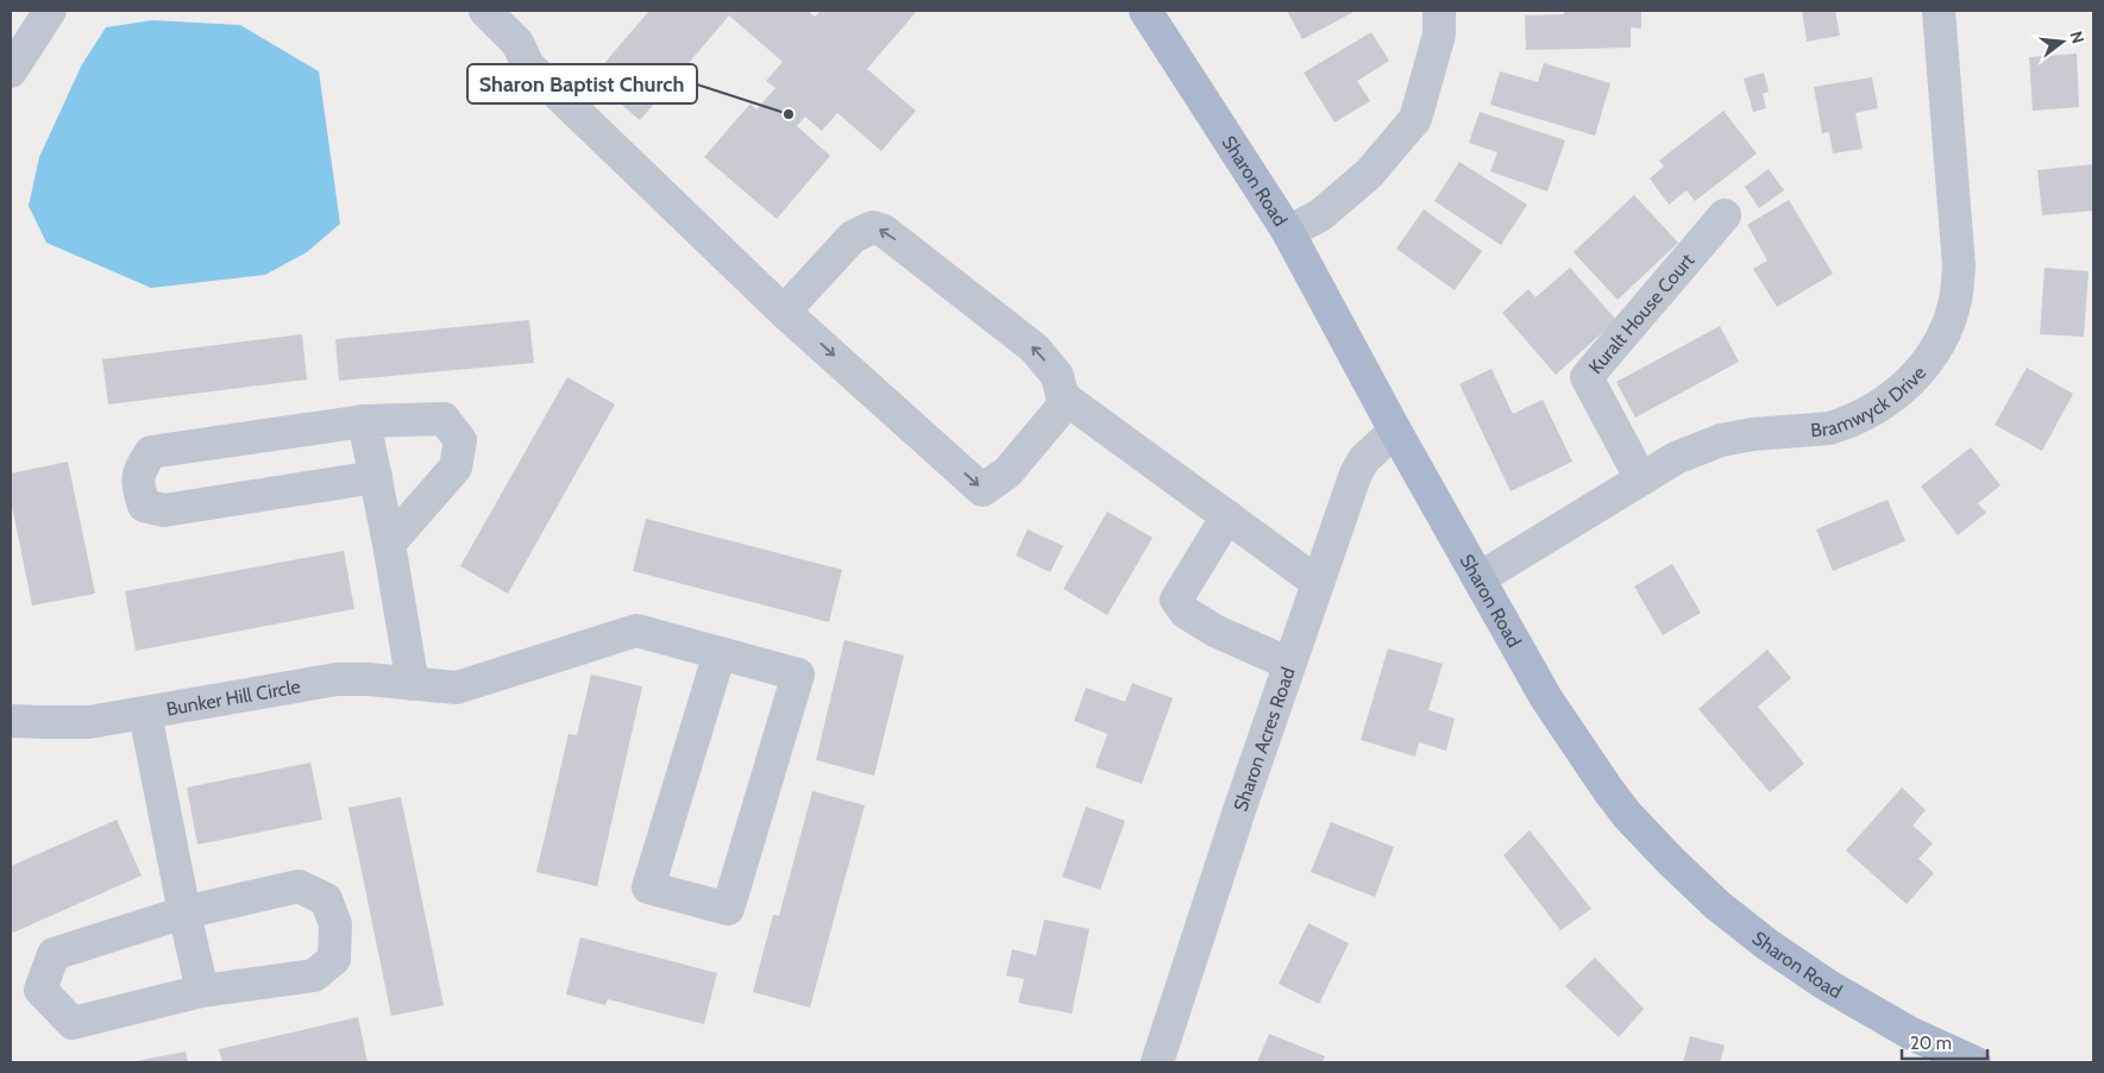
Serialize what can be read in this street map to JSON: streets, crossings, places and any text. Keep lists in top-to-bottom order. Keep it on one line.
{"streets":{"main road":["Sharon Road"],"street":["Kuralt House Court","Bramwyck Drive","Bunker Hill Circle","Sharon Acres Road"]},"crossings":[["Sharon Road","Bramwyck Drive"],["Sharon Road","Sharon Acres Road"],["Kuralt House Court","Bramwyck Drive"]],"places":["Sharon Baptist Church"],"scale_bar":"20 m","north":"right"}
